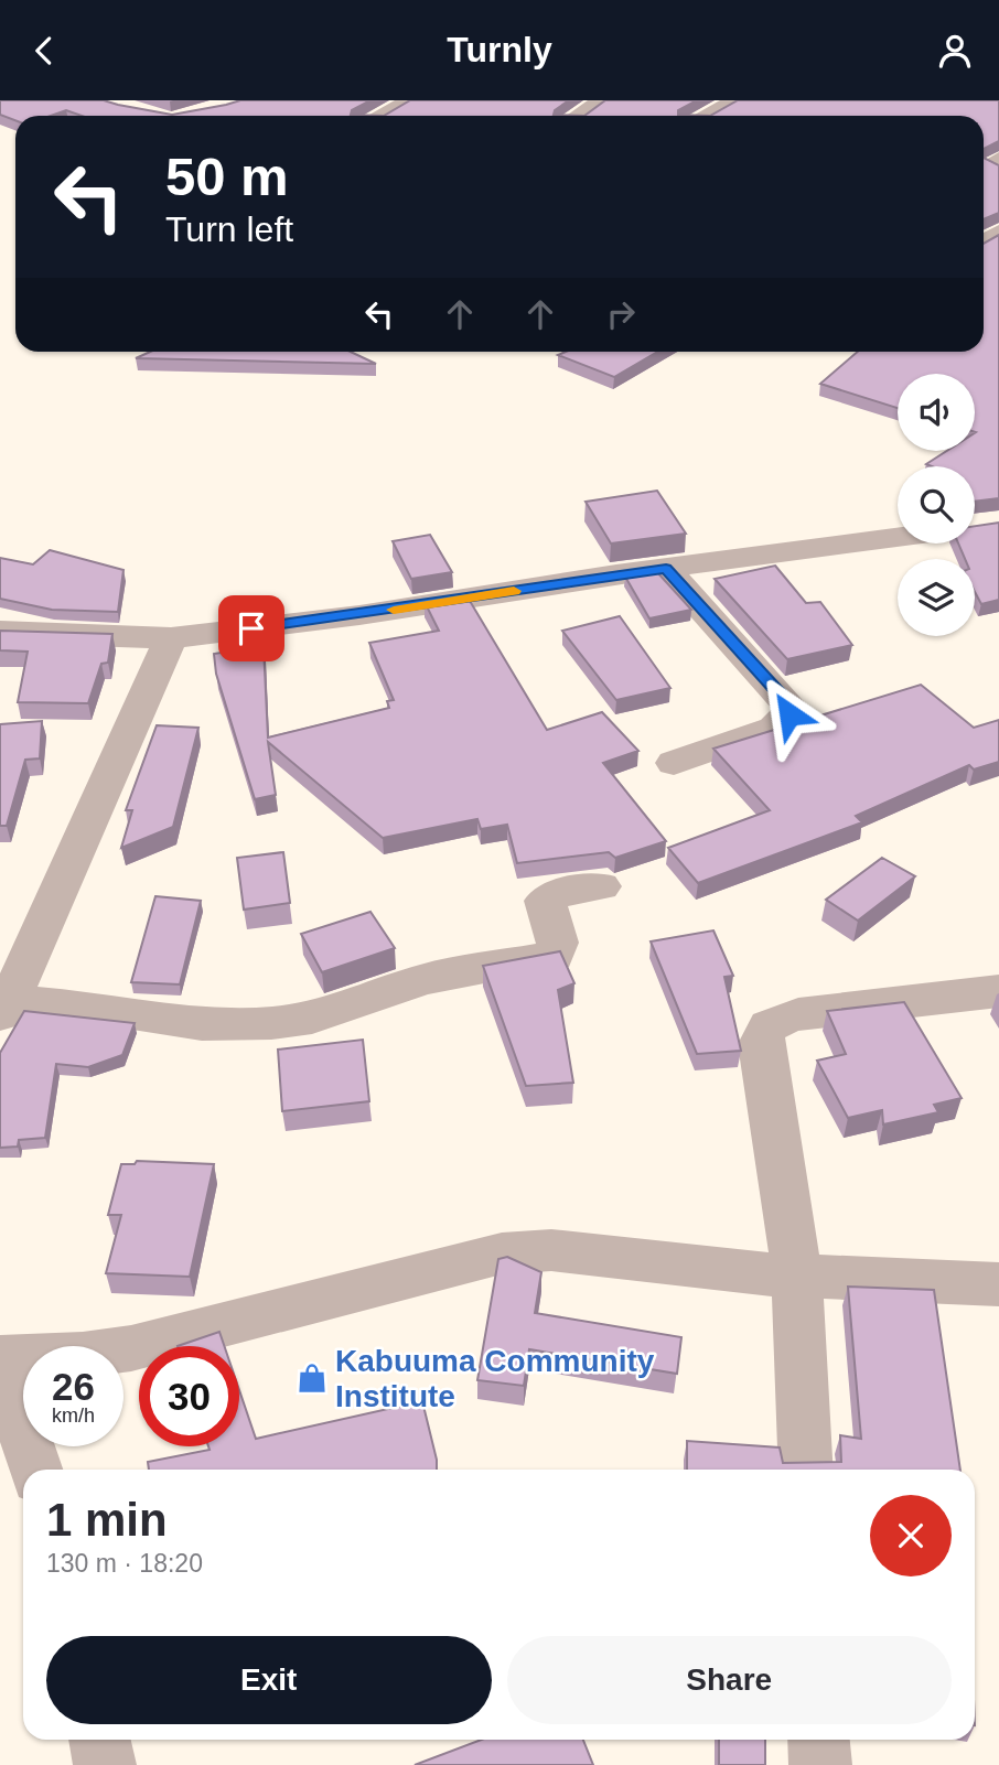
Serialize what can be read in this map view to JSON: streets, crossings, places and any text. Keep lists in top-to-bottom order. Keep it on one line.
{"places":{"shop":["Kabuuma Community Institute"]},"page":{"header":"Turnly","turn":["50 m","Turn left"],"speed":"26 km/h","limit":"30","heading":["1 min","130 m · 18:20"],"buttons":["Exit","Share"]}}
